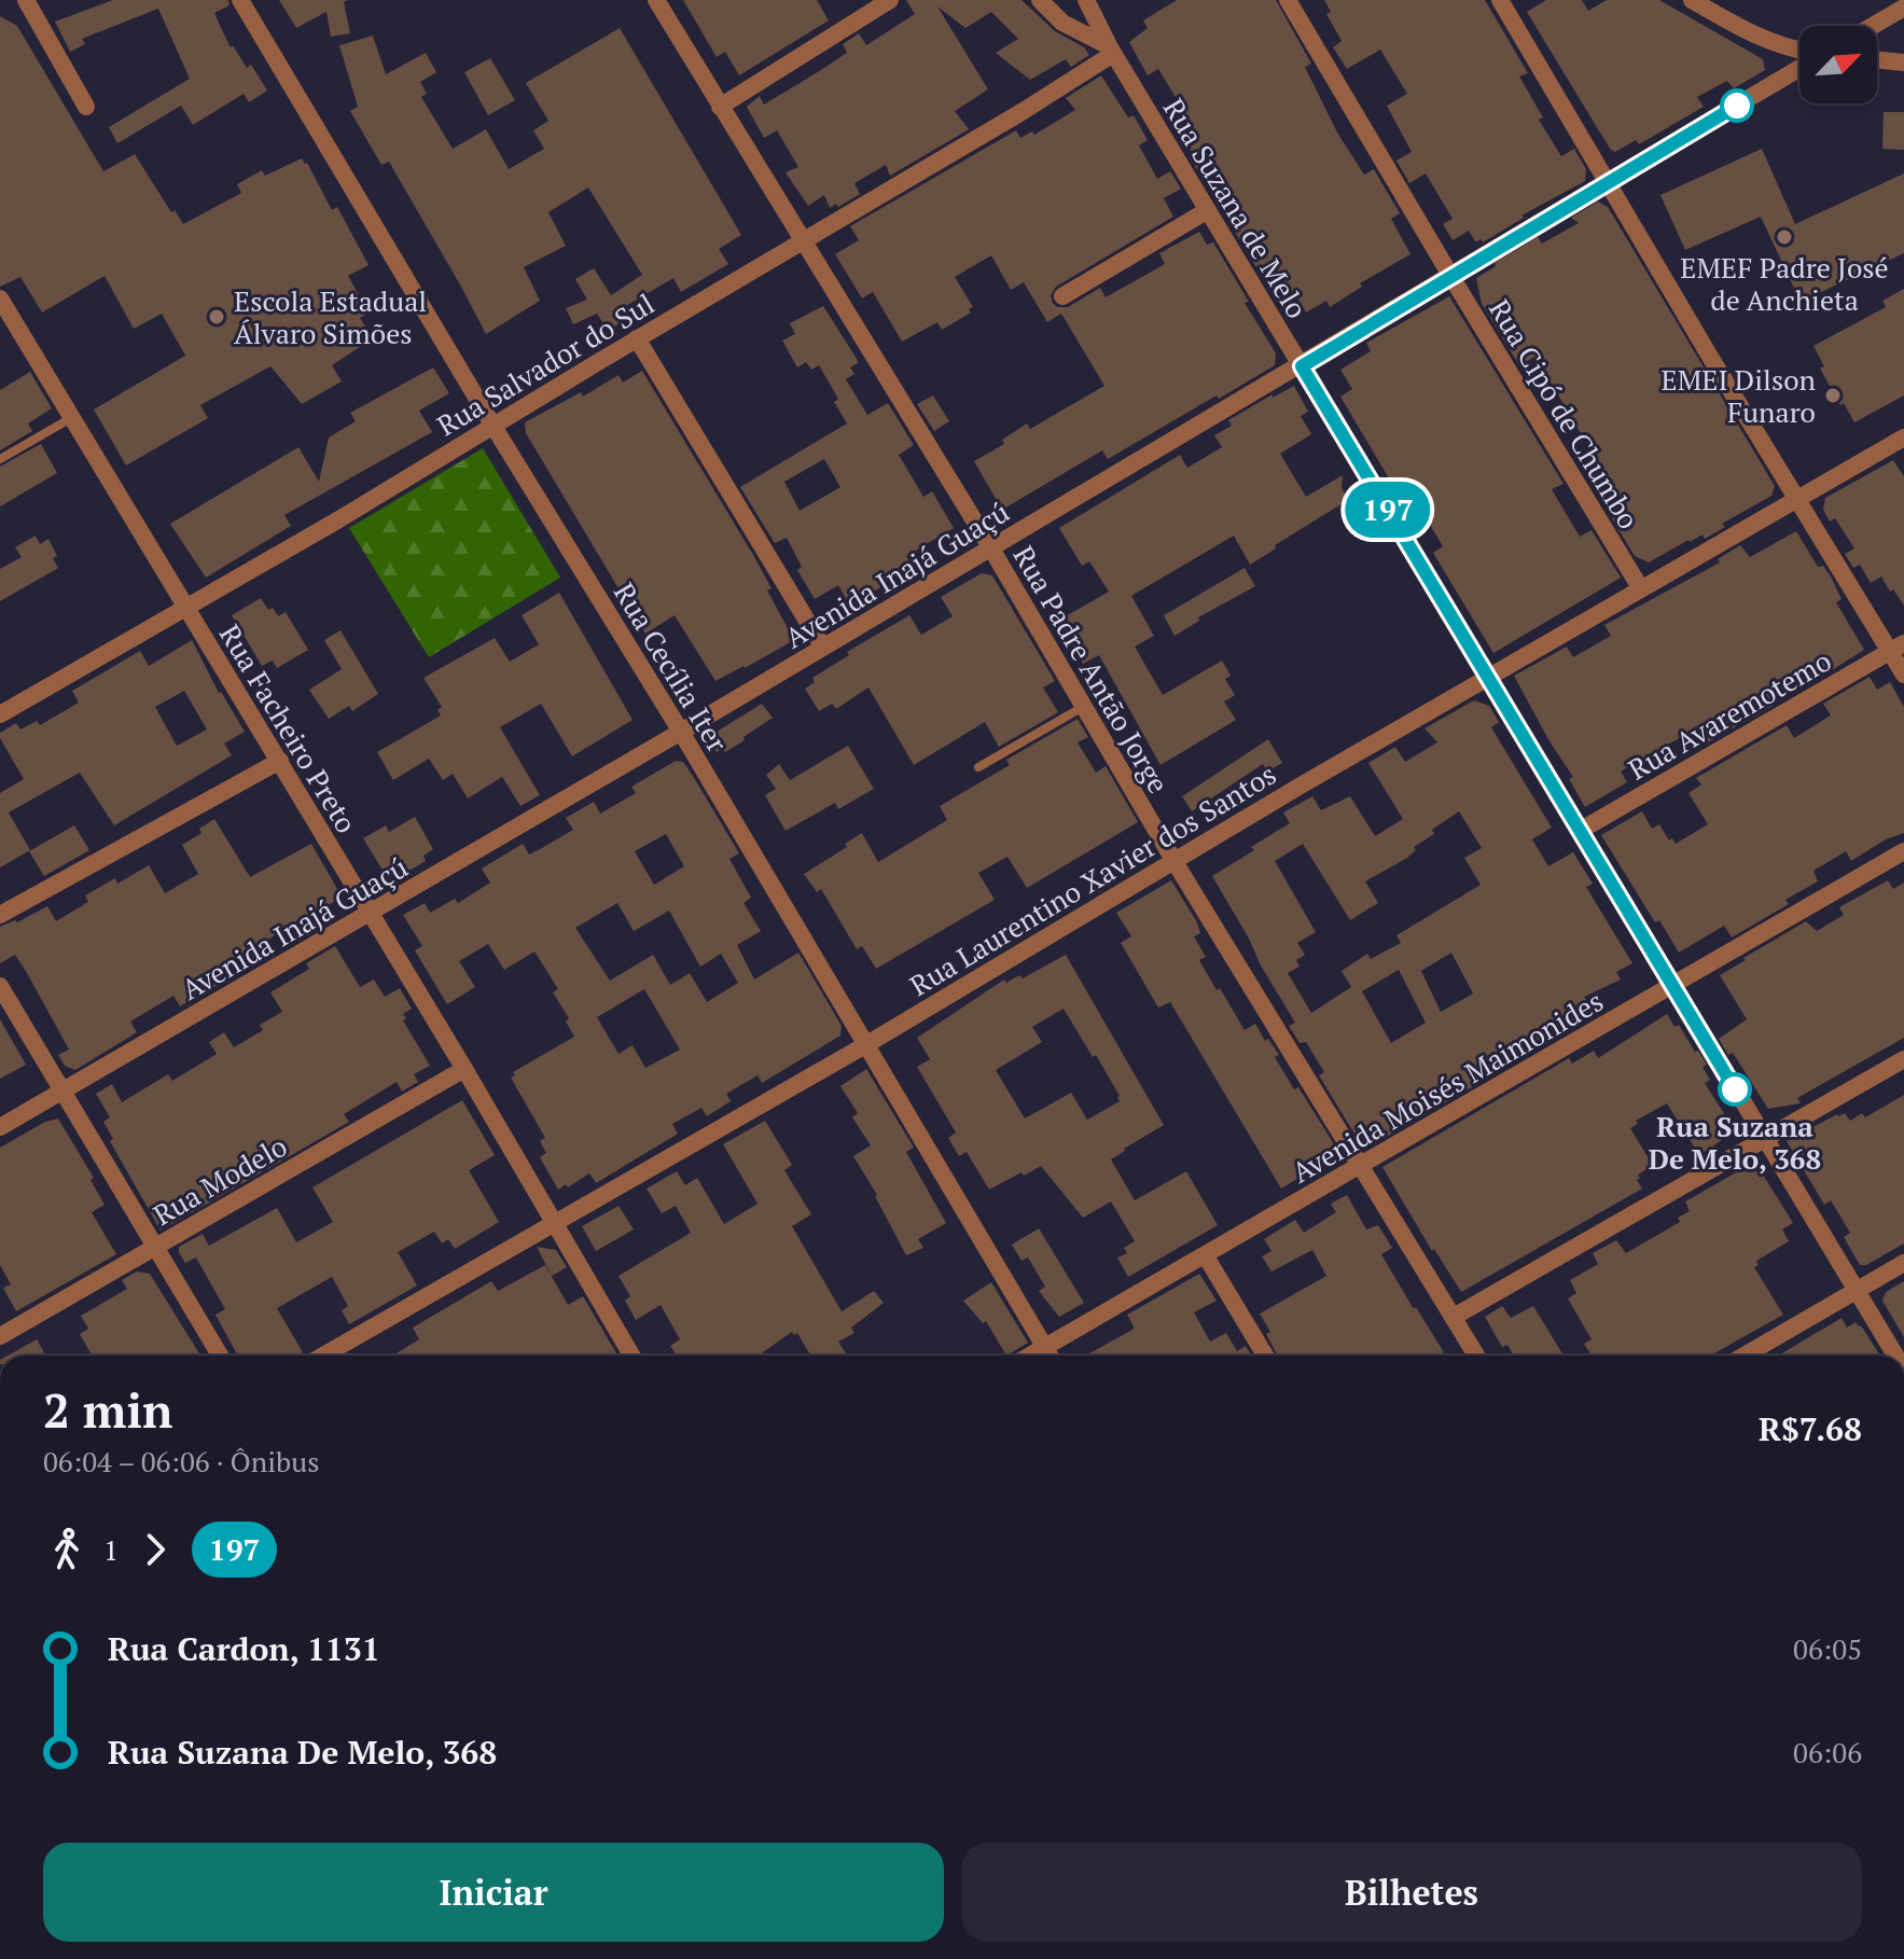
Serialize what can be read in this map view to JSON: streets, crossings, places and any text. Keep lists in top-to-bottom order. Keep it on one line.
{"streets":{"street":["Rua Suzana de Melo","Rua Salvador do Sul","Rua Cipó de Chumbo","Avenida Inajá Guaçú","Rua Cecília Iter","Rua Padre Antão Jorge","Rua Avaremotemo","Rua Facheiro Preto","Rua Laurentino Xavier dos Santos","Avenida Moisés Maimonides","Rua Modelo"]},"crossings":[["Rua Suzana de Melo","Rua Salvador do Sul"],["Rua Suzana de Melo","Avenida Inajá Guaçú"],["Rua Suzana de Melo","Rua Avaremotemo"],["Rua Suzana de Melo","Rua Laurentino Xavier dos Santos"],["Rua Suzana de Melo","Avenida Moisés Maimonides"],["Rua Salvador do Sul","Rua Cecília Iter"],["Rua Salvador do Sul","Rua Padre Antão Jorge"],["Rua Salvador do Sul","Rua Facheiro Preto"],["Rua Cipó de Chumbo","Avenida Inajá Guaçú"],["Rua Cipó de Chumbo","Rua Laurentino Xavier dos Santos"],["Avenida Inajá Guaçú","Rua Cecília Iter"],["Avenida Inajá Guaçú","Rua Padre Antão Jorge"],["Avenida Inajá Guaçú","Rua Facheiro Preto"],["Rua Cecília Iter","Rua Laurentino Xavier dos Santos"],["Rua Cecília Iter","Avenida Moisés Maimonides"],["Rua Padre Antão Jorge","Rua Laurentino Xavier dos Santos"],["Rua Padre Antão Jorge","Avenida Moisés Maimonides"],["Rua Facheiro Preto","Rua Laurentino Xavier dos Santos"],["Rua Facheiro Preto","Rua Modelo"]],"places":["EMEF Padre José de Anchieta","Escola Estadual Álvaro Simões","EMEI Dilson Funaro","Rua Suzana De Melo, 368"],"lines":["bus line 197"],"north":"top right","page":{"on_map":"197","heading":["2 min","06:04 – 06:06 · Ônibus","R$7.68"],"legs":["1","197"],"list":[{"name":"Rua Cardon, 1131","value":"06:05"},{"name":"Rua Suzana De Melo, 368","value":"06:06"}],"buttons":["Iniciar","Bilhetes"]}}
